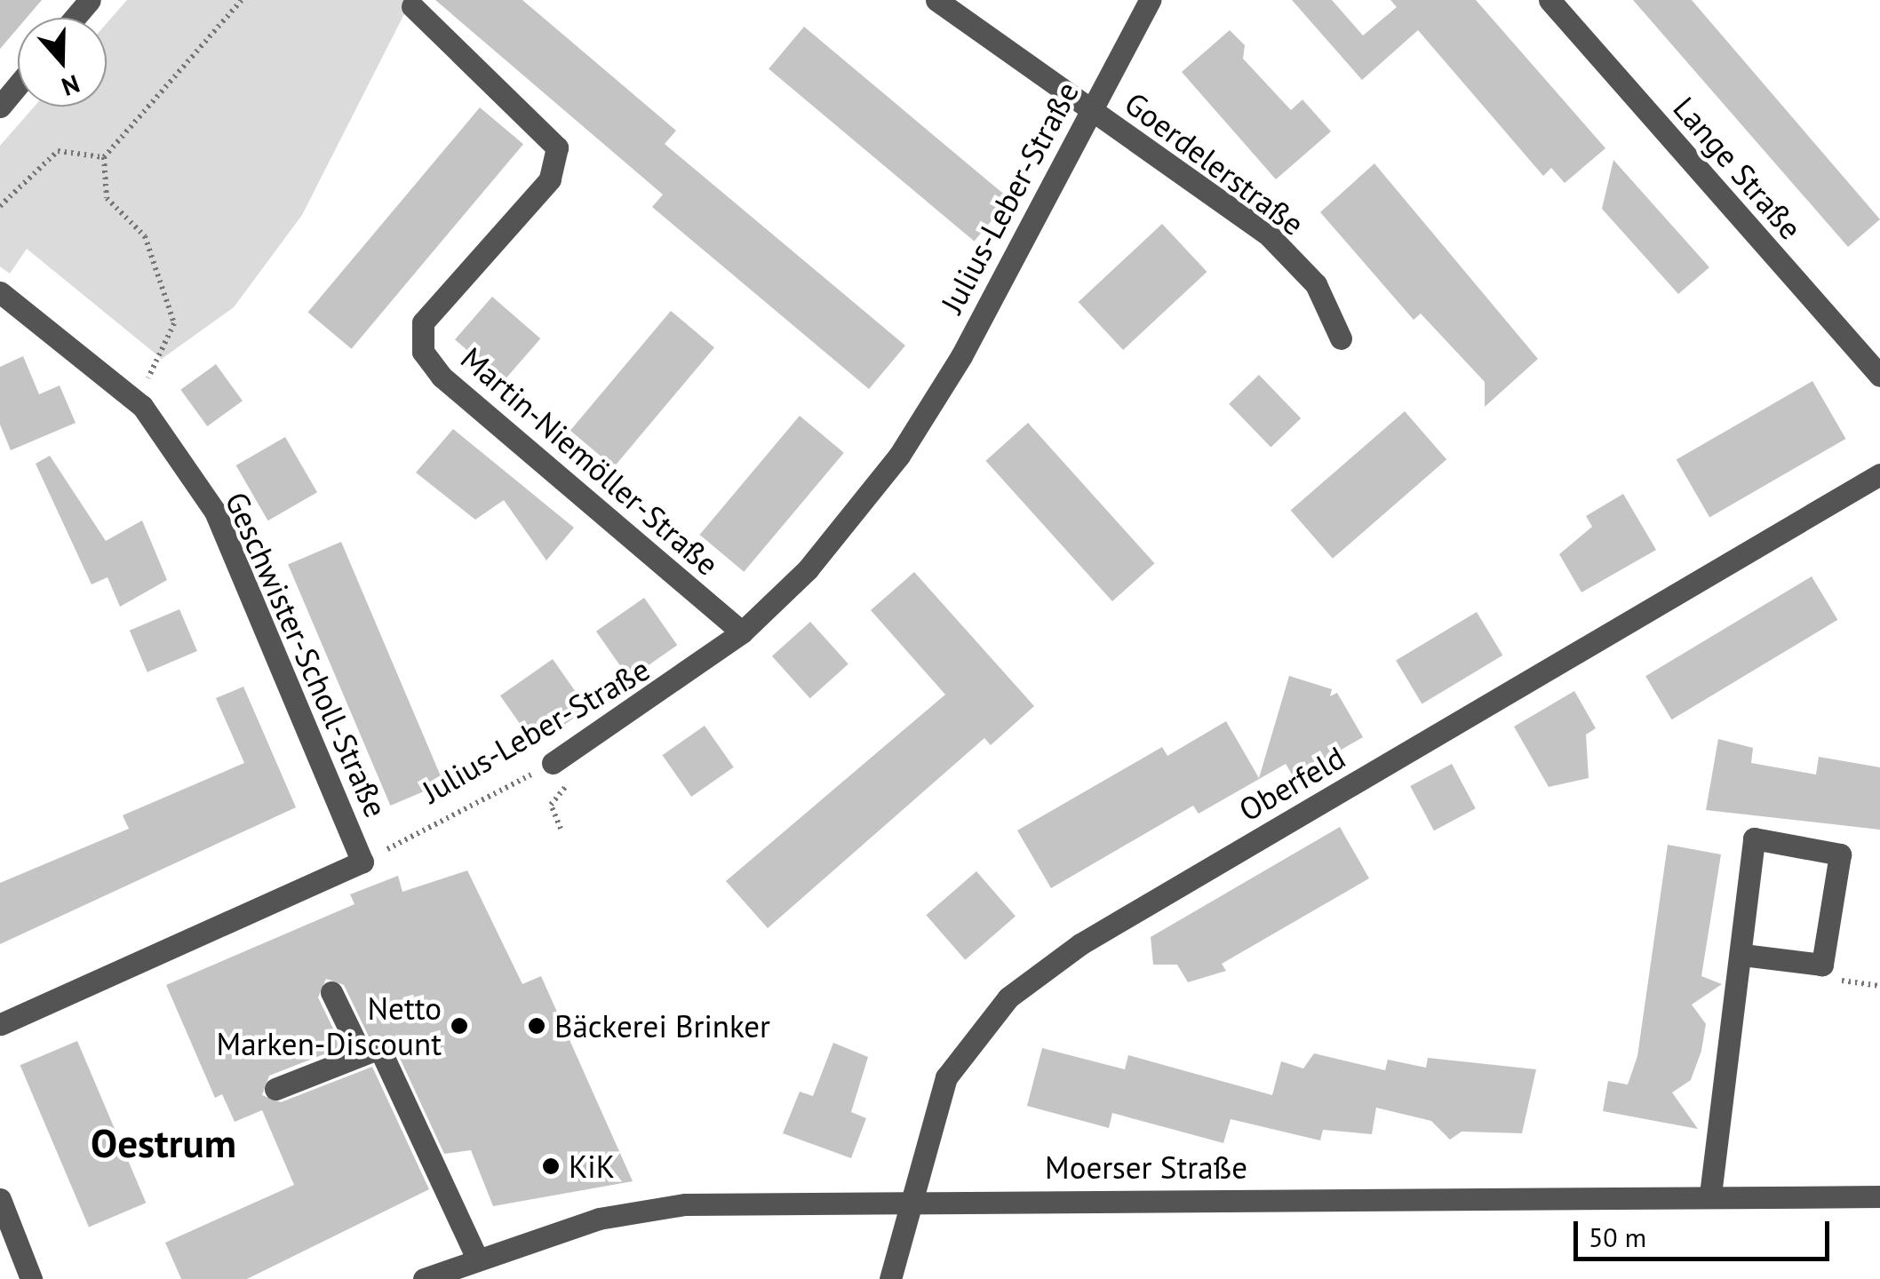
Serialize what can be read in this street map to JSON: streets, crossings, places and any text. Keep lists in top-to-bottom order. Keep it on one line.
{"streets":{"street":["Goerdelerstraße","Lange Straße","Julius-Leber-Straße","Martin-Niemöller-Straße","Geschwister-Scholl-Straße","Oberfeld","Moerser Straße"]},"crossings":[["Goerdelerstraße","Julius-Leber-Straße"],["Julius-Leber-Straße","Martin-Niemöller-Straße"],["Julius-Leber-Straße","Geschwister-Scholl-Straße"],["Oberfeld","Moerser Straße"]],"districts":["Oestrum"],"places":["Netto Marken-Discount","Bäckerei Brinker","KiK"],"scale_bar":"50 m","north":"bottom"}
